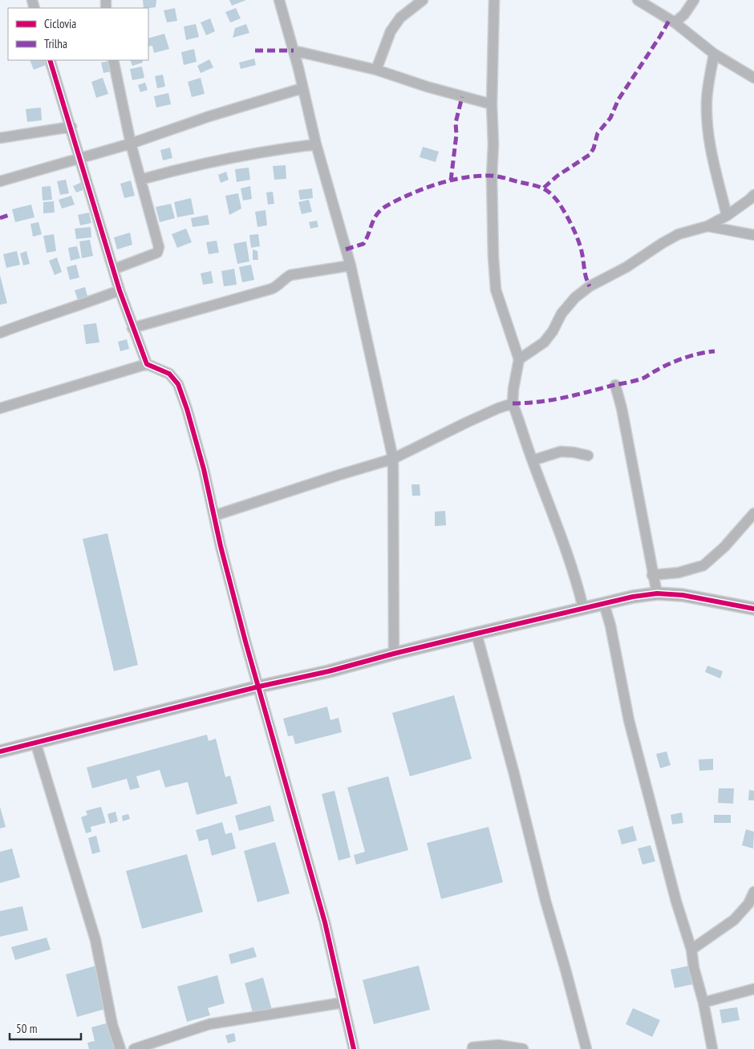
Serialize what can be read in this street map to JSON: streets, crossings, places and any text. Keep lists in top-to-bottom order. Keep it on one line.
{"legend":["Ciclovia","Trilha"],"scale_bar":"50 m"}
